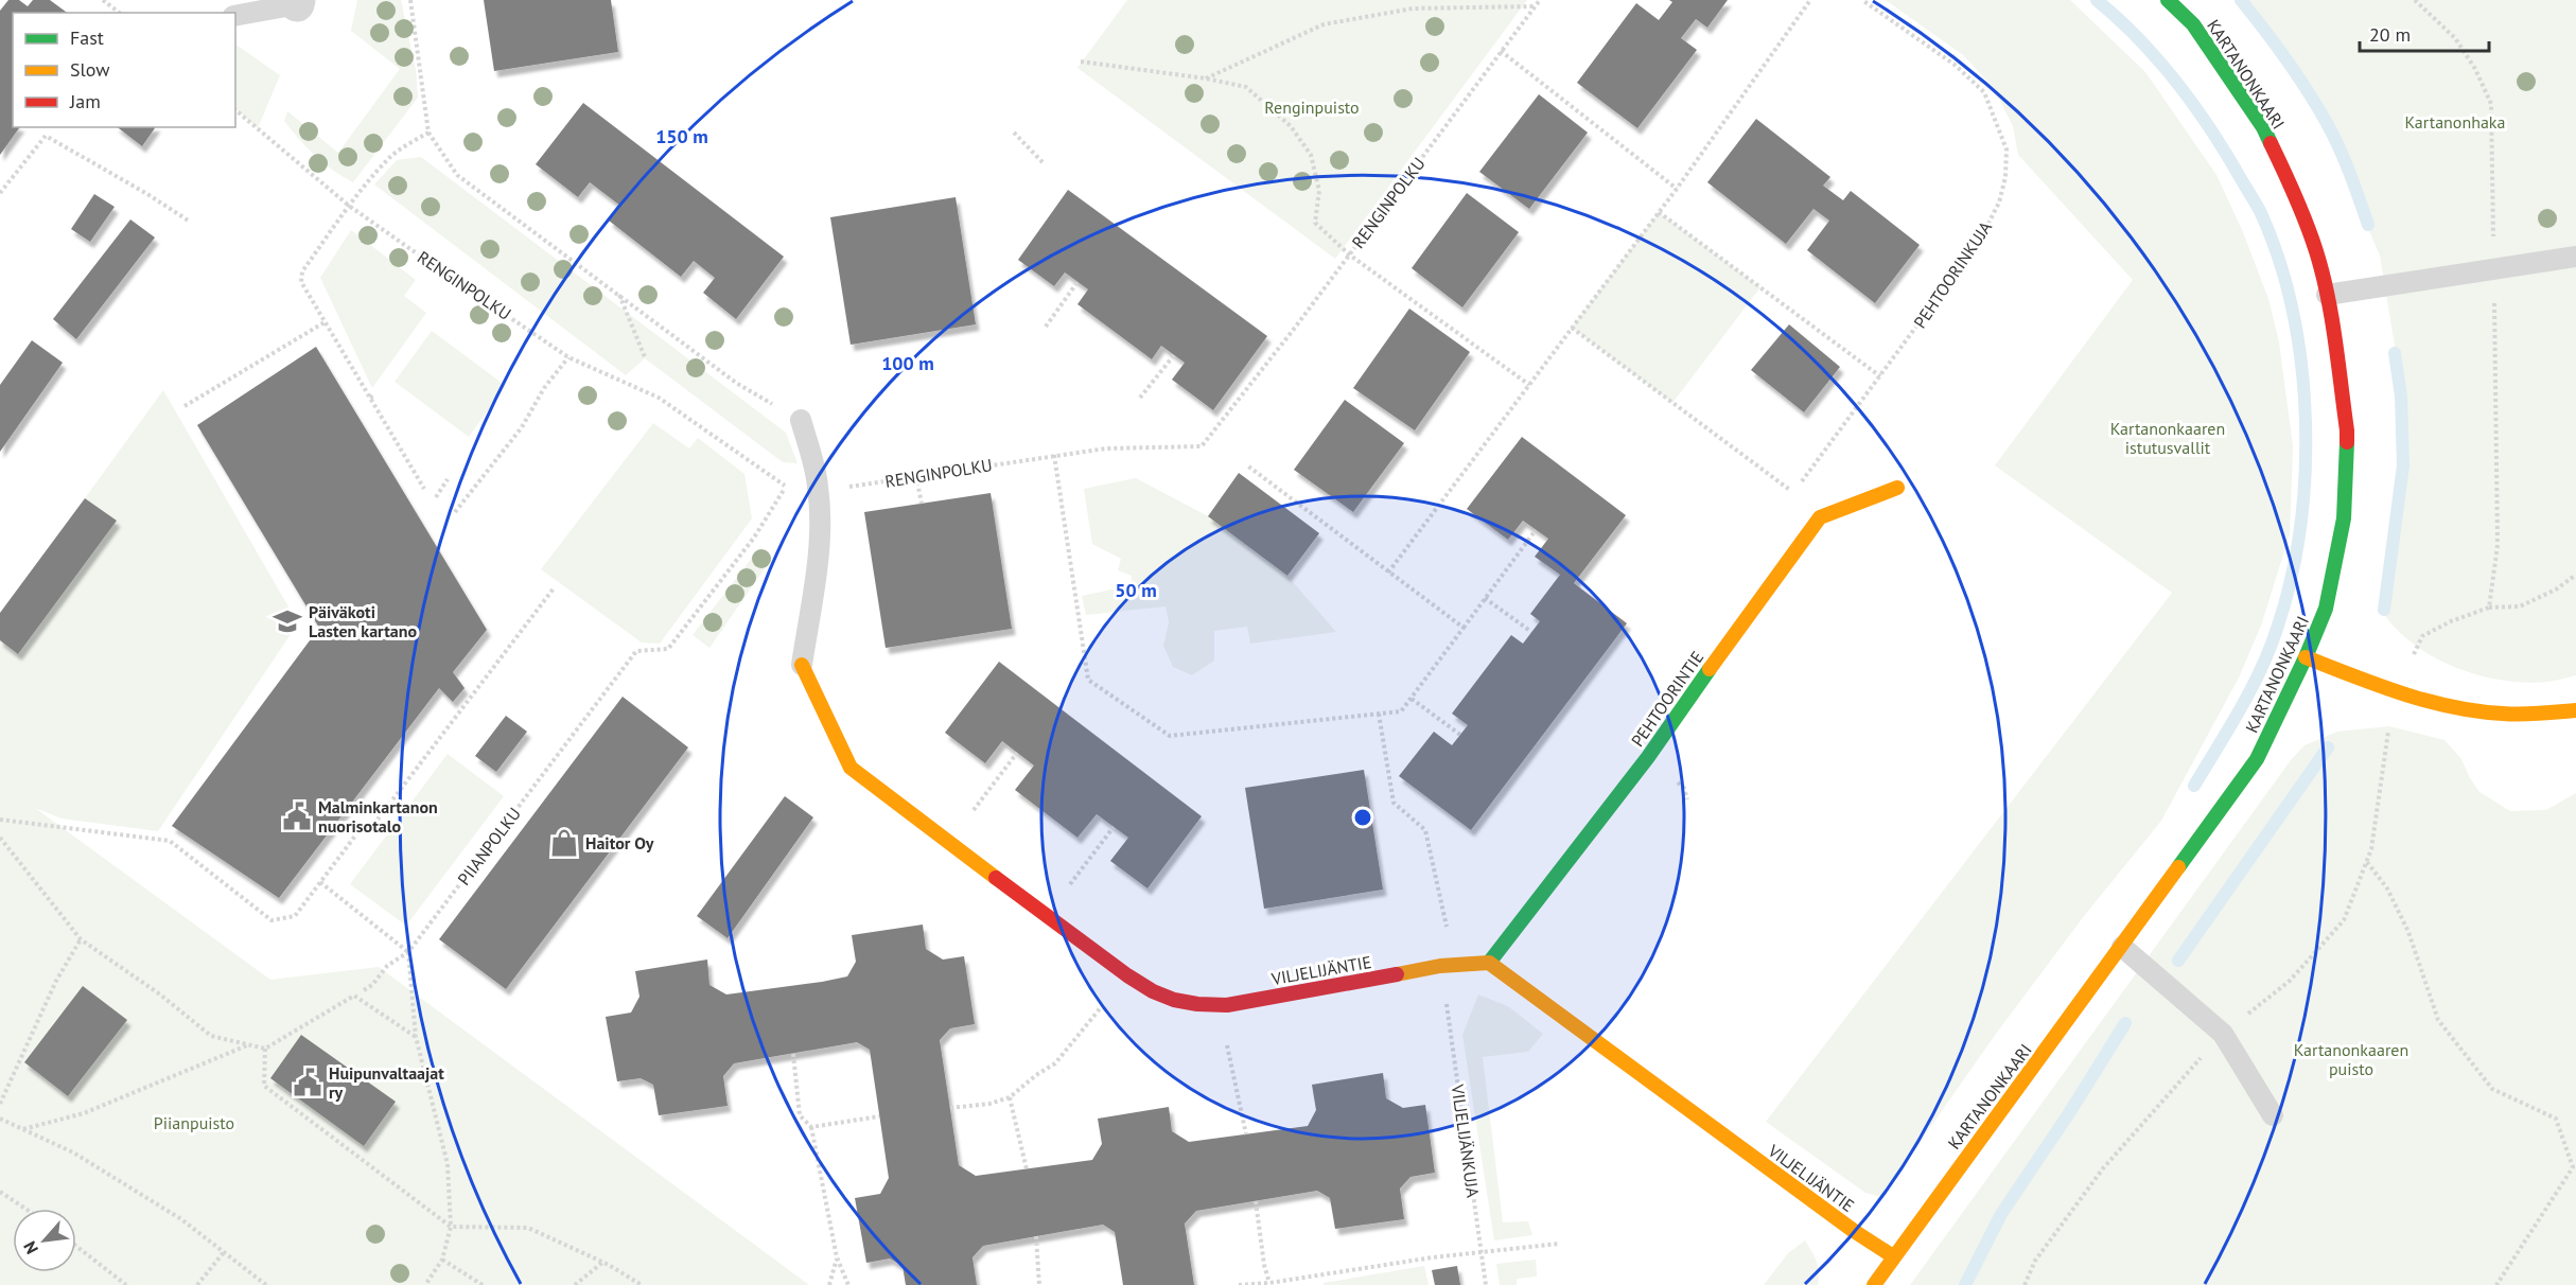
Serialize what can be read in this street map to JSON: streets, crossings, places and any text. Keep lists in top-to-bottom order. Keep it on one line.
{"streets":{"street":["KARTANONKAARI","PEHTOORINTIE","VILJELIJÄNTIE"],"path":["RENGINPOLKU","PEHTOORINKUJA","PIIANPOLKU","VILJELIJÄNKUJA"]},"crossings":[["KARTANONKAARI","VILJELIJÄNTIE"],["RENGINPOLKU","PIIANPOLKU"],["PEHTOORINTIE","VILJELIJÄNTIE"]],"parks":["Renginpuisto","Kartanonhaka","Kartanonkaaren istutusvallit","Kartanonkaaren puisto","Piianpuisto"],"places":{"school or university":["Päiväkoti Lasten kartano"],"public building":["Malminkartanon nuorisotalo","Huipunvaltaajat ry"],"shop":["Haitor Oy"]},"legend":["Fast","Slow","Jam"],"scale_bar":"20 m","north":"bottom left","rings":["150 m","100 m","50 m"]}
